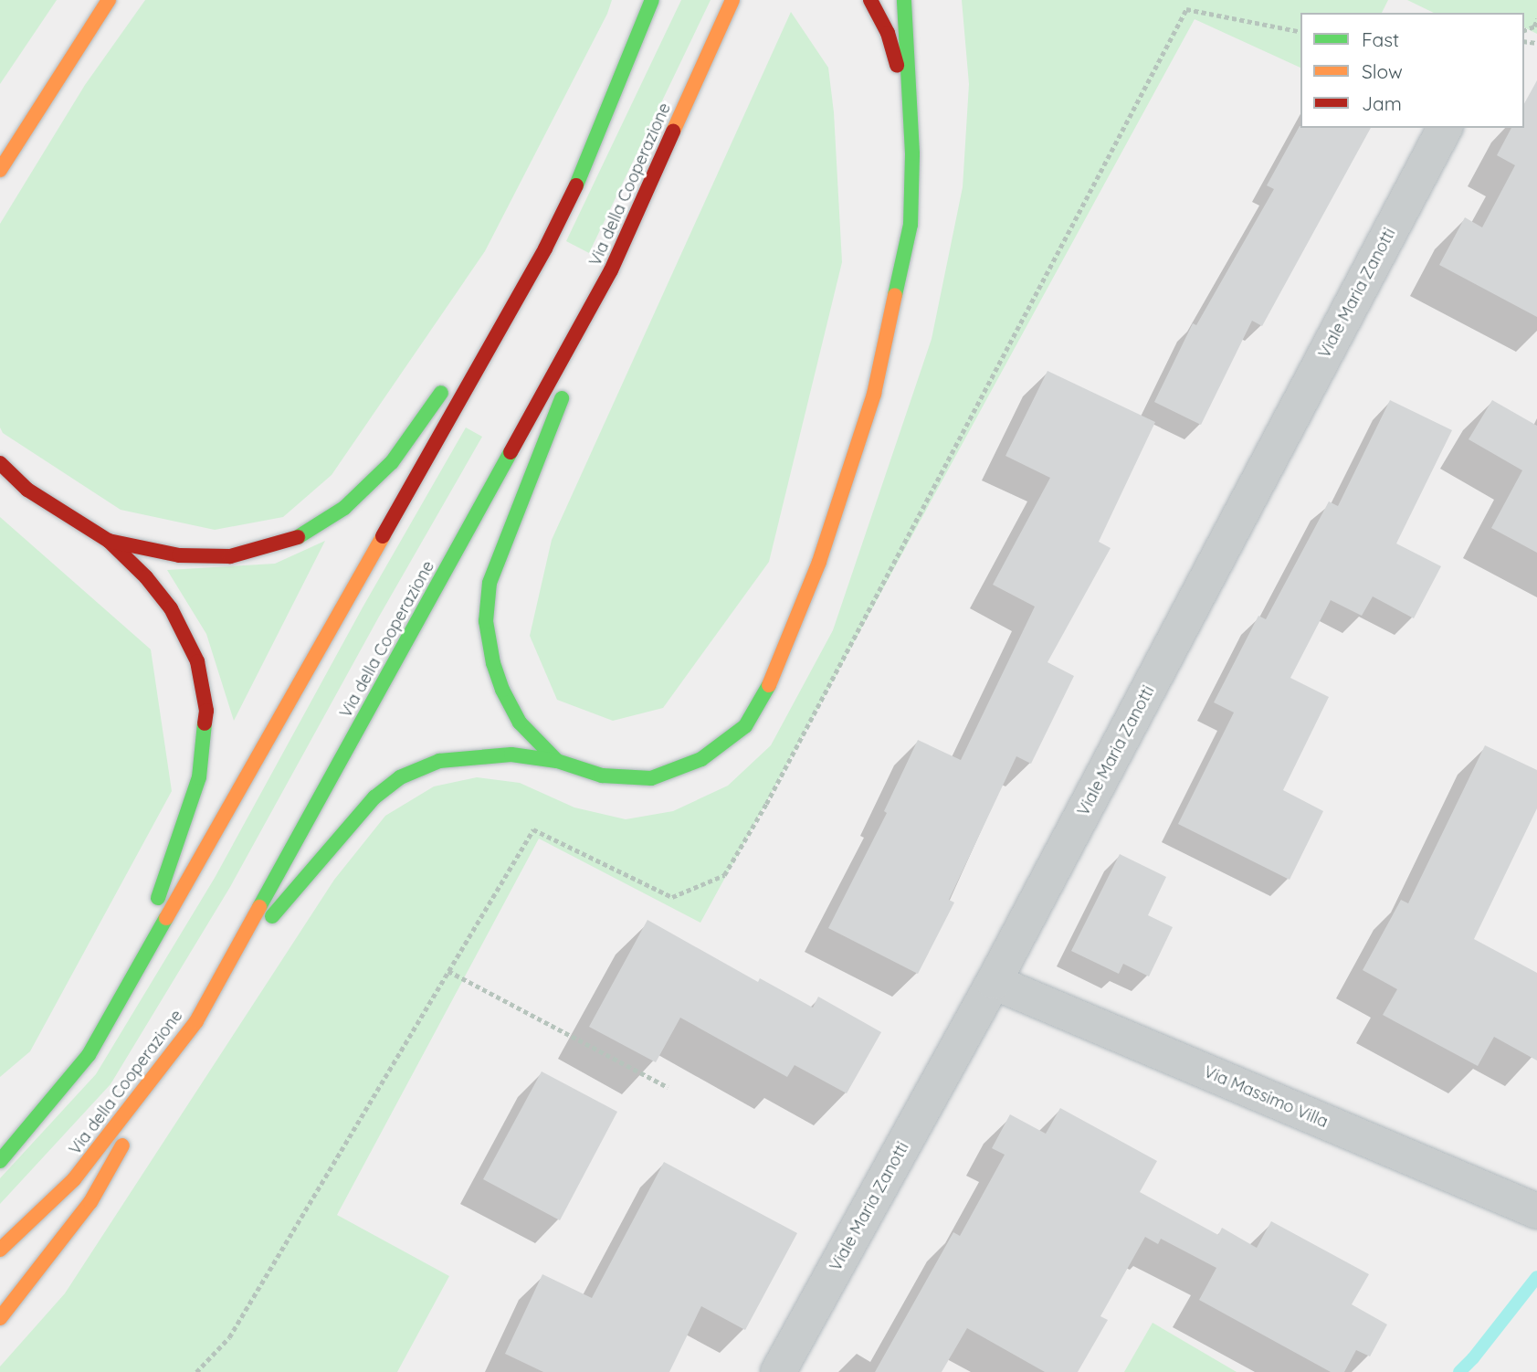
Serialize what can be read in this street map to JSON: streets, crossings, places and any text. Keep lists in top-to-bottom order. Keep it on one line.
{"streets":{"highway":["Via della Cooperazione"],"street":["Viale Maria Zanotti","Via Massimo Villa"]},"crossings":[["Viale Maria Zanotti","Via Massimo Villa"]],"legend":["Fast","Slow","Jam"]}
